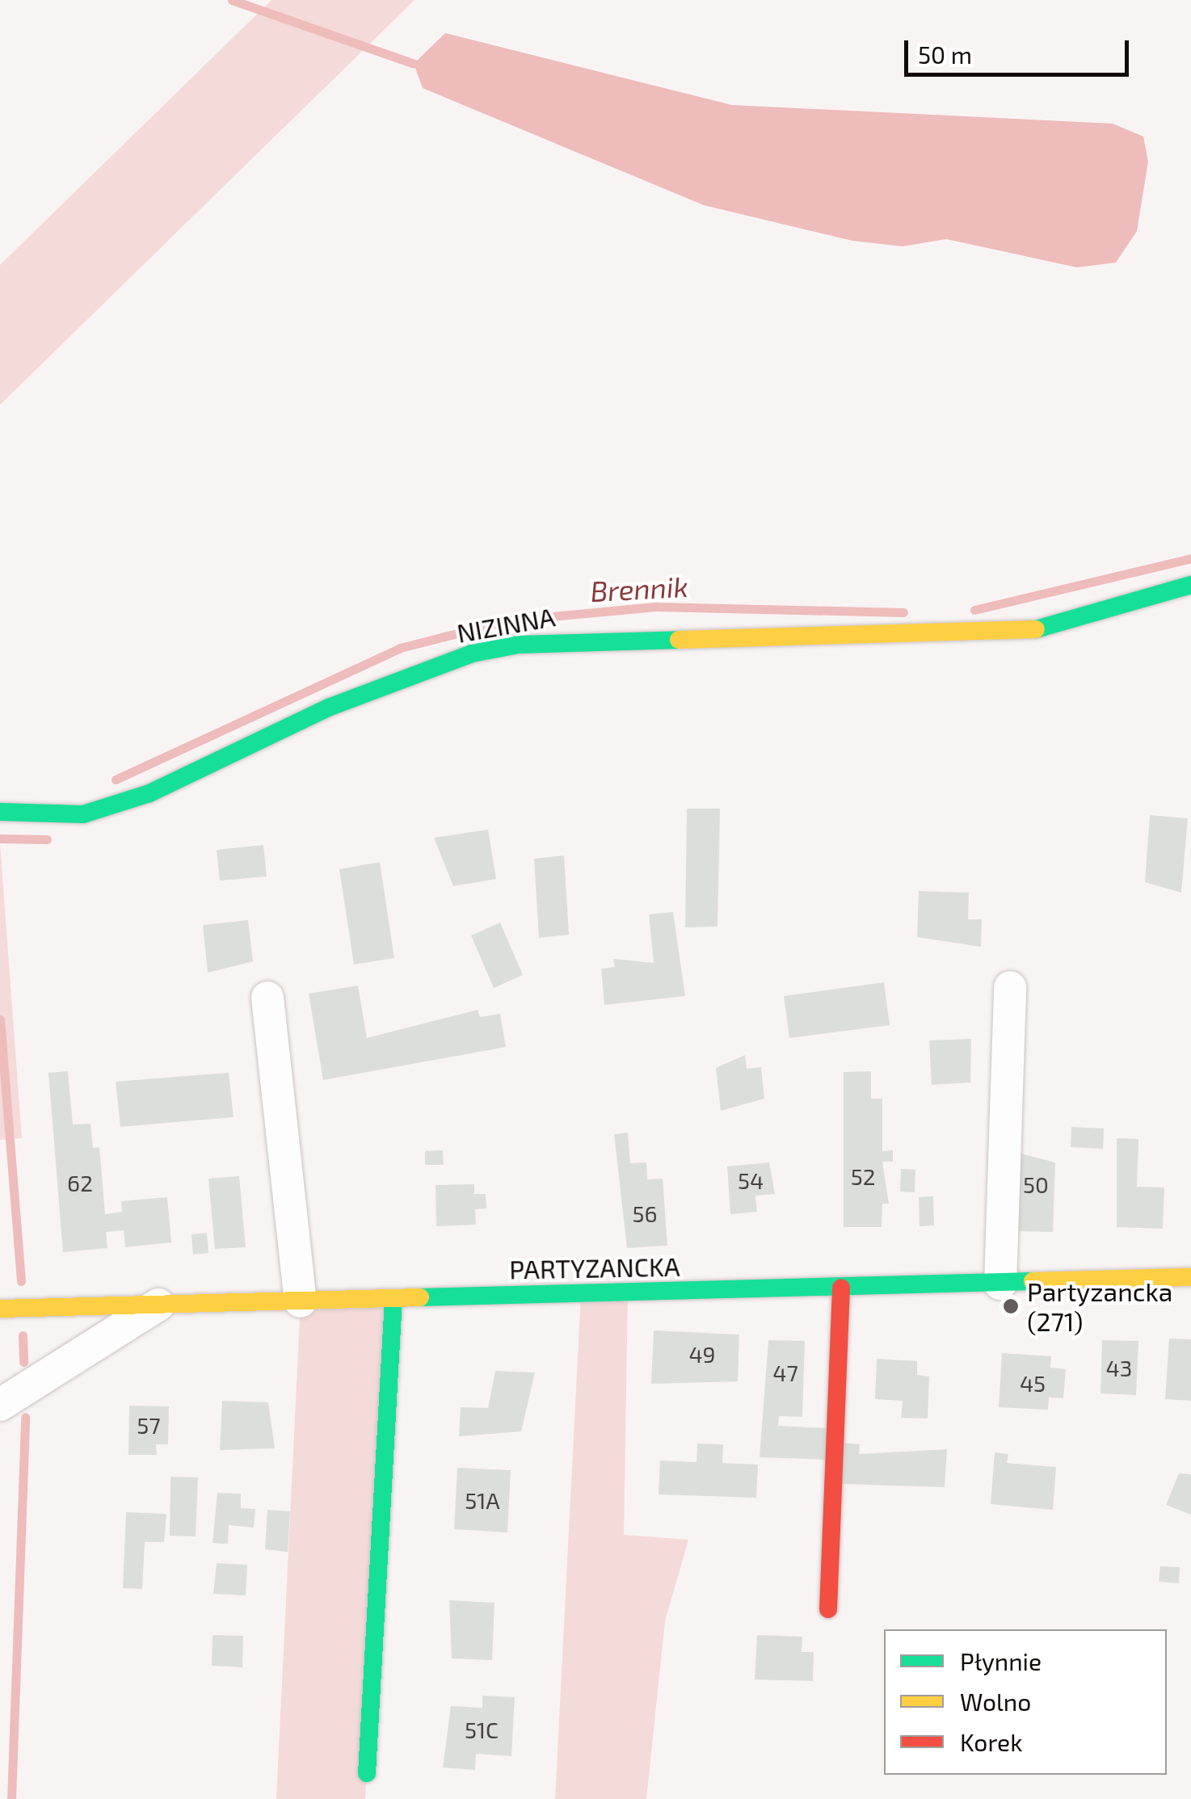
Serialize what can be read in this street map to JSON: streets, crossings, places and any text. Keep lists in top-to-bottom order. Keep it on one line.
{"streets":{"street":["NIZINNA","PARTYZANCKA"]},"water":["Brennik"],"places":["Partyzancka (271)"],"house_numbers":["52","54","62","50","56","49","43","47","45","57","51A","51C"],"legend":["Płynnie","Wolno","Korek"],"scale_bar":"50 m"}
